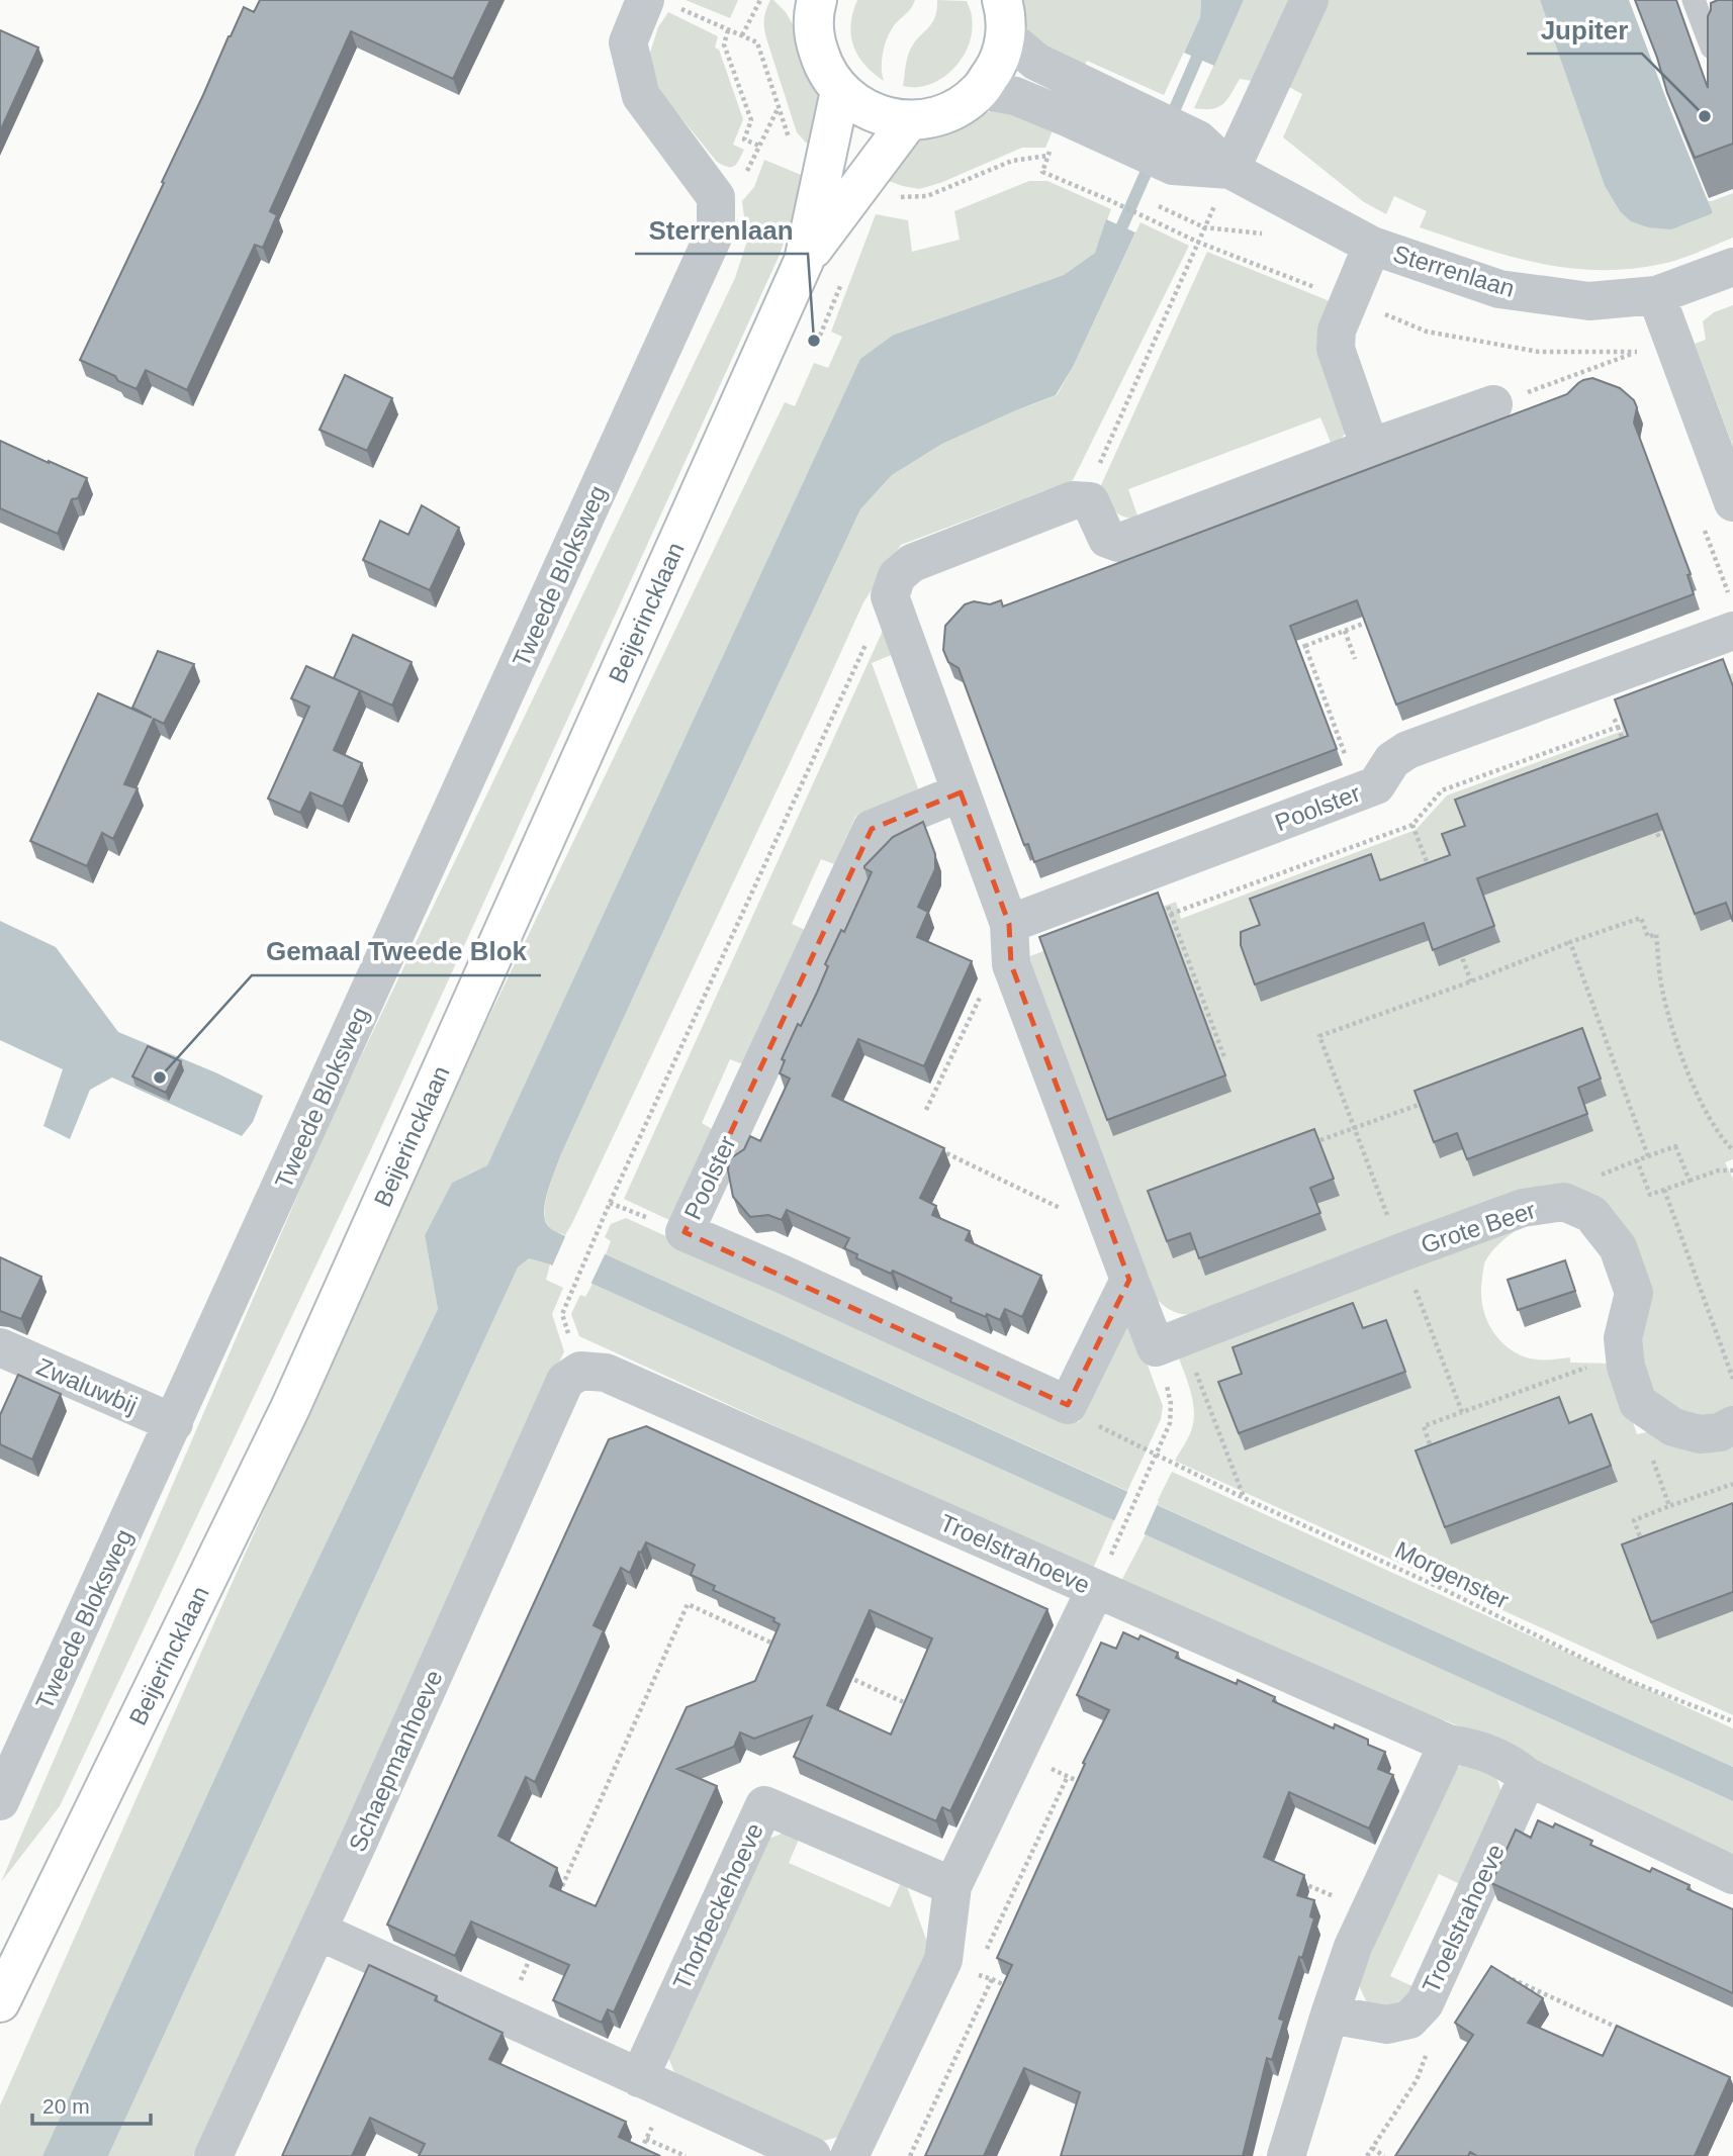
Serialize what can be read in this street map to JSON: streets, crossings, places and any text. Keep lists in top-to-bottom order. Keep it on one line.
{"streets":{"main road":["Beijerincklaan"],"street":["Sterrenlaan","Tweede Bloksweg","Poolster","Grote Beer","Zwaluwbij","Troelstrahoeve","Schaepmanhoeve","Thorbeckehoeve"],"path":["Morgenster"]},"crossings":[["Tweede Bloksweg","Zwaluwbij"],["Troelstrahoeve","Schaepmanhoeve"]],"places":["Jupiter","Sterrenlaan","Gemaal Tweede Blok"],"scale_bar":"20 m"}
